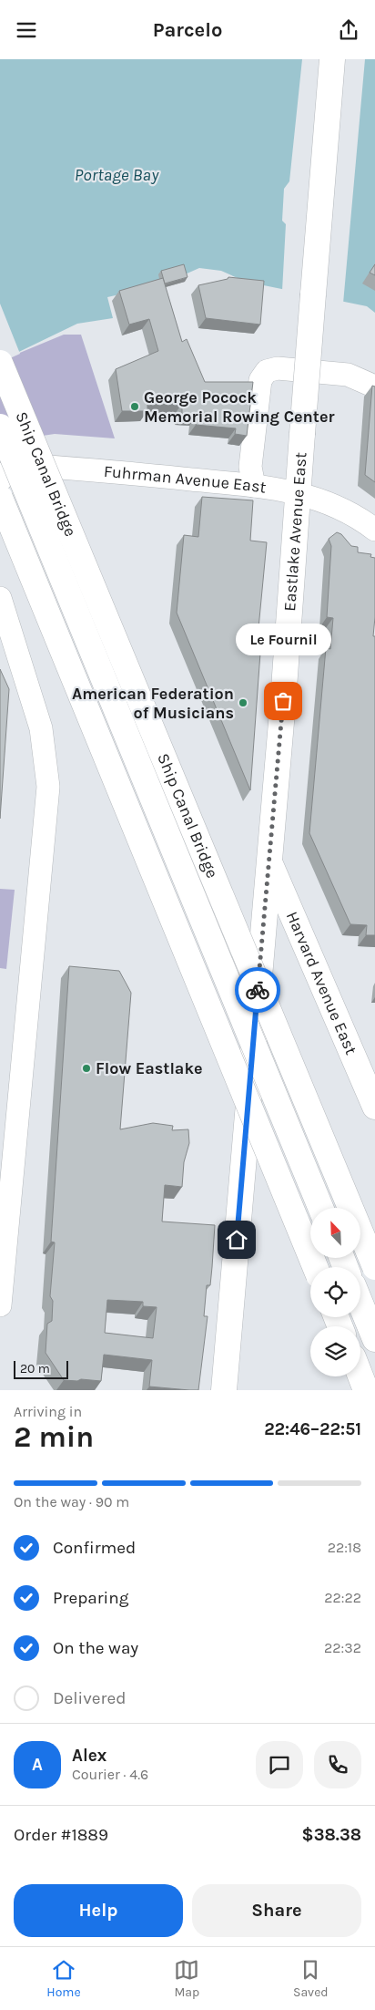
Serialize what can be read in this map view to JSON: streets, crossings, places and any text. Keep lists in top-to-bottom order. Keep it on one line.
{"streets":{"main road":["Ship Canal Bridge","Eastlake Avenue East","Harvard Avenue East"],"street":["Fuhrman Avenue East"]},"crossings":[["Fuhrman Avenue East","Eastlake Avenue East"],["Eastlake Avenue East","Harvard Avenue East"]],"water":["Portage Bay"],"places":["George Pocock Memorial Rowing Center","Le Fournil","American Federation of Musicians","Flow Eastlake"],"scale_bar":"20 m","north":"top left","page":{"header":"Parcelo","bubble":"Le Fournil","scale":"20 m","heading":["2 min","Arriving in","22:46–22:51"],"panel":["Alex","Courier · 4.6","Order #1889","$38.38"],"bar":"On the way · 90 m","list":[["Confirmed","22:18"],["Preparing","22:22"],["On the way","22:32"],"Delivered"],"round":"A","buttons":["Help","Share"],"tabs":["Home","Map","Saved"]}}
